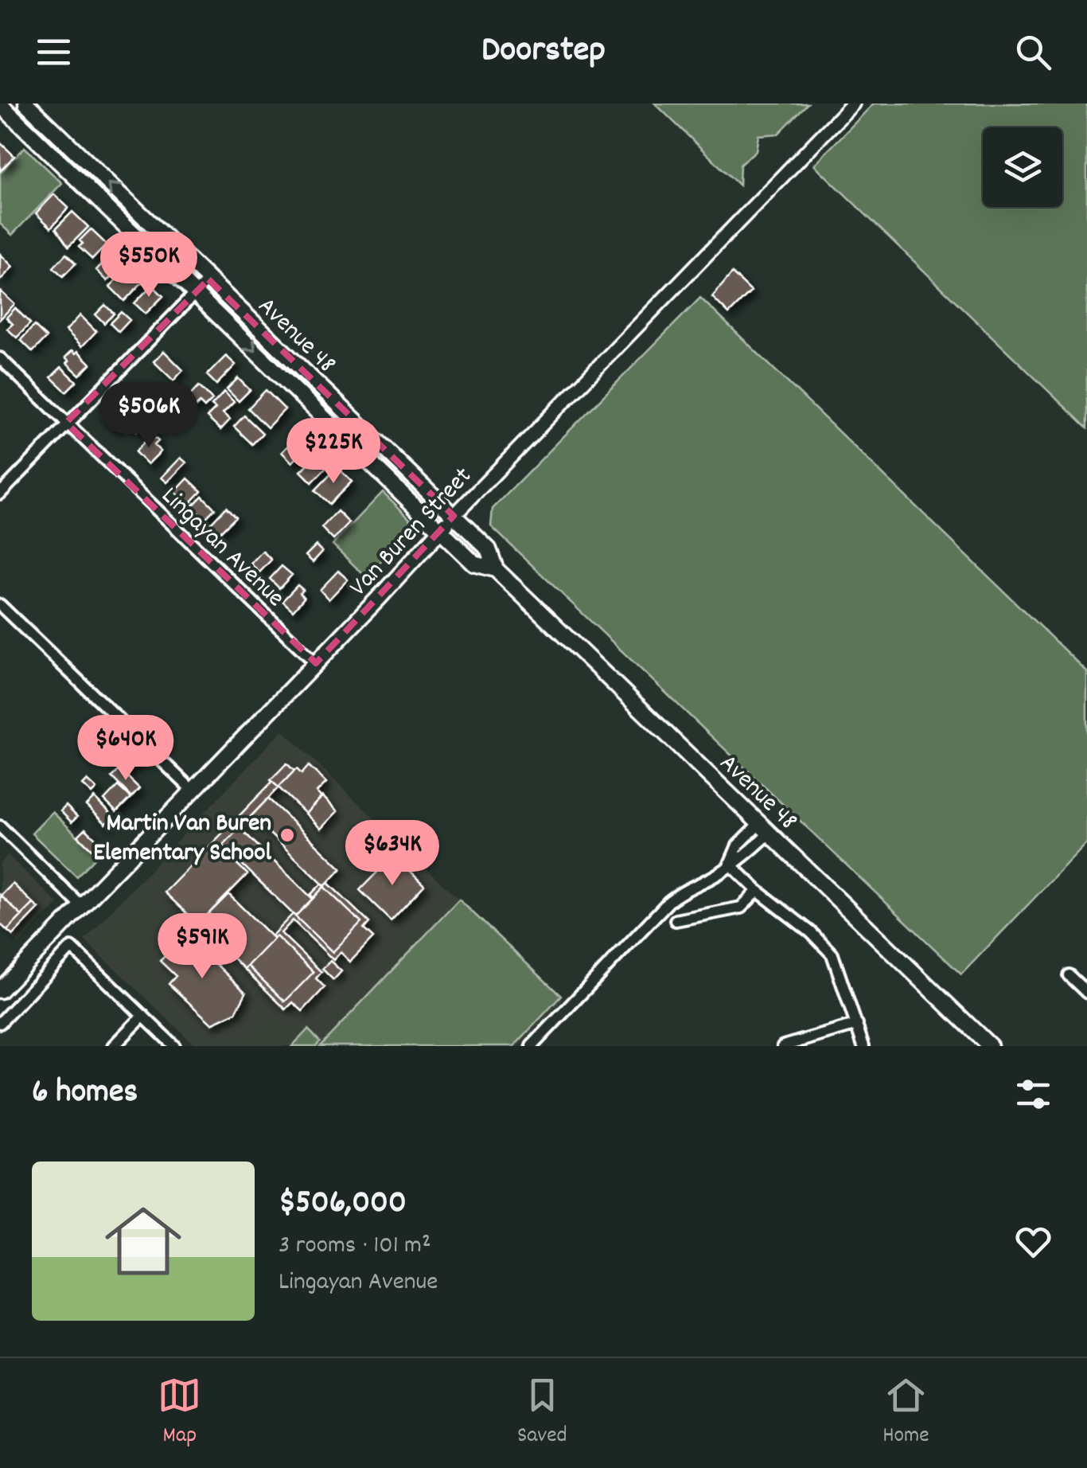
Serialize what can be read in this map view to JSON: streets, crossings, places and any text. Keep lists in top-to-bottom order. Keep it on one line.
{"streets":{"main road":["Avenue 48","Van Buren Street"],"street":["Lingayan Avenue"]},"crossings":[["Avenue 48","Van Buren Street"],["Van Buren Street","Lingayan Avenue"]],"places":["Martin Van Buren Elementary School"],"page":{"header":"Doorstep","price":["$550K","$506K","$225K","$640K","$634K","$591K"],"heading":"6 homes","list":[{"name":"$506,000","note":"3 rooms · 101 m² · Lingayan Avenue"}],"tabs":["Map","Saved","Home"]}}
